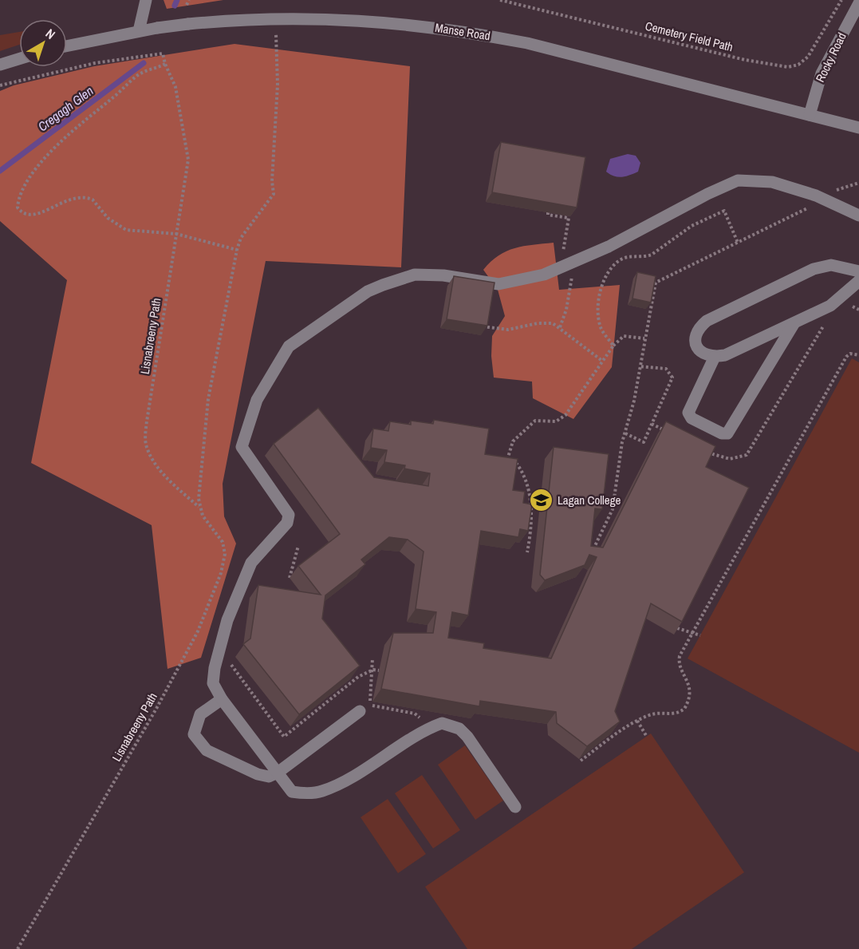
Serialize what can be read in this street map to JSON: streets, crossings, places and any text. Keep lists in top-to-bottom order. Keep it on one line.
{"streets":{"street":["Manse Road","Rocky Road"],"path":["Cemetery Field Path","Lisnabreeny Path"]},"crossings":[["Manse Road","Rocky Road"]],"water":["Cregagh Glen"],"places":{"school or university":["Lagan College"]},"north":"top right"}
